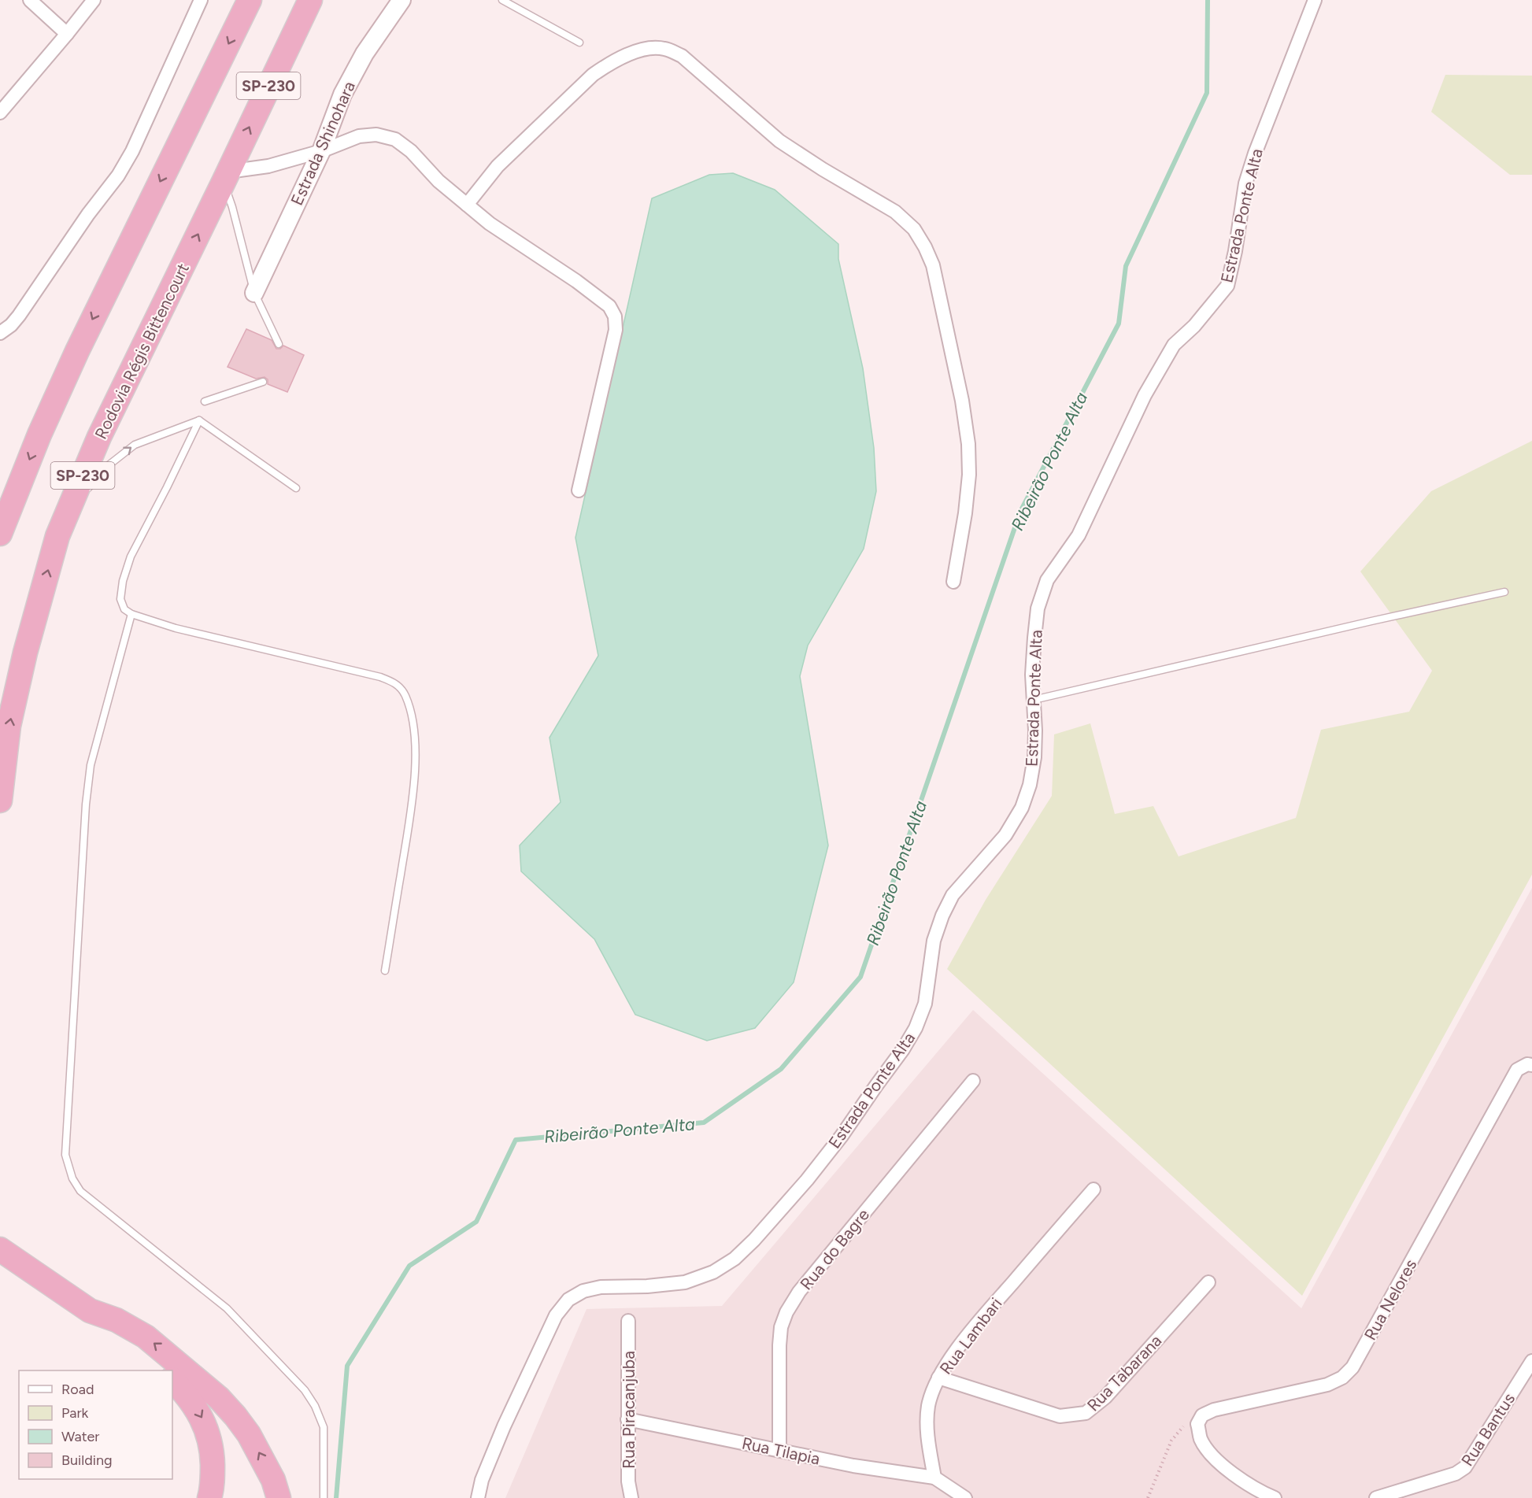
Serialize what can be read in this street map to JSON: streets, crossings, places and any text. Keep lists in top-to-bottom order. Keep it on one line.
{"streets":{"highway":["SP-230","Rodovia Régis Bittencourt"],"street":["Estrada Shinohara","Estrada Ponte Alta","Rua do Bagre","Rua Nelores","Rua Lambari","Rua Tabarana","Rua Piracanjuba","Rua Bantus","Rua Tilapia"]},"crossings":[["Rua do Bagre","Rua Tilapia"],["Rua Lambari","Rua Tabarana"],["Rua Lambari","Rua Tilapia"],["Rua Piracanjuba","Rua Tilapia"]],"water":["Ribeirão Ponte Alta"],"legend":["Road","Park","Water","Building"]}
